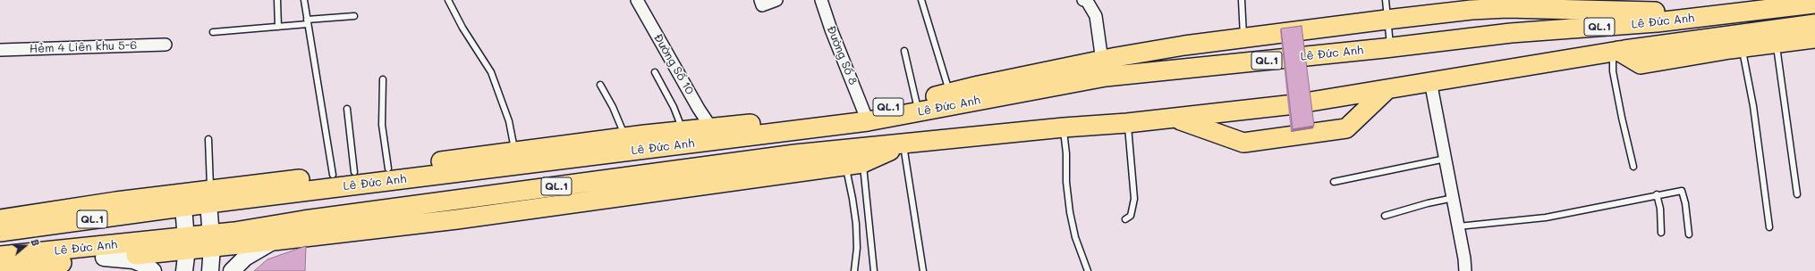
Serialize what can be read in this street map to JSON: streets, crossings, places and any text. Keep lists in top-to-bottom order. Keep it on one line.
{"streets":{"highway":["Lê Đức Anh","QL.1"],"street":["Hẻm 4 Liên khu 5-6","Đường Số 8","Đường Số 10"]},"crossings":[["Lê Đức Anh","QL.1"],["Lê Đức Anh","Đường Số 8"],["Lê Đức Anh","Đường Số 10"]],"north":"right"}
